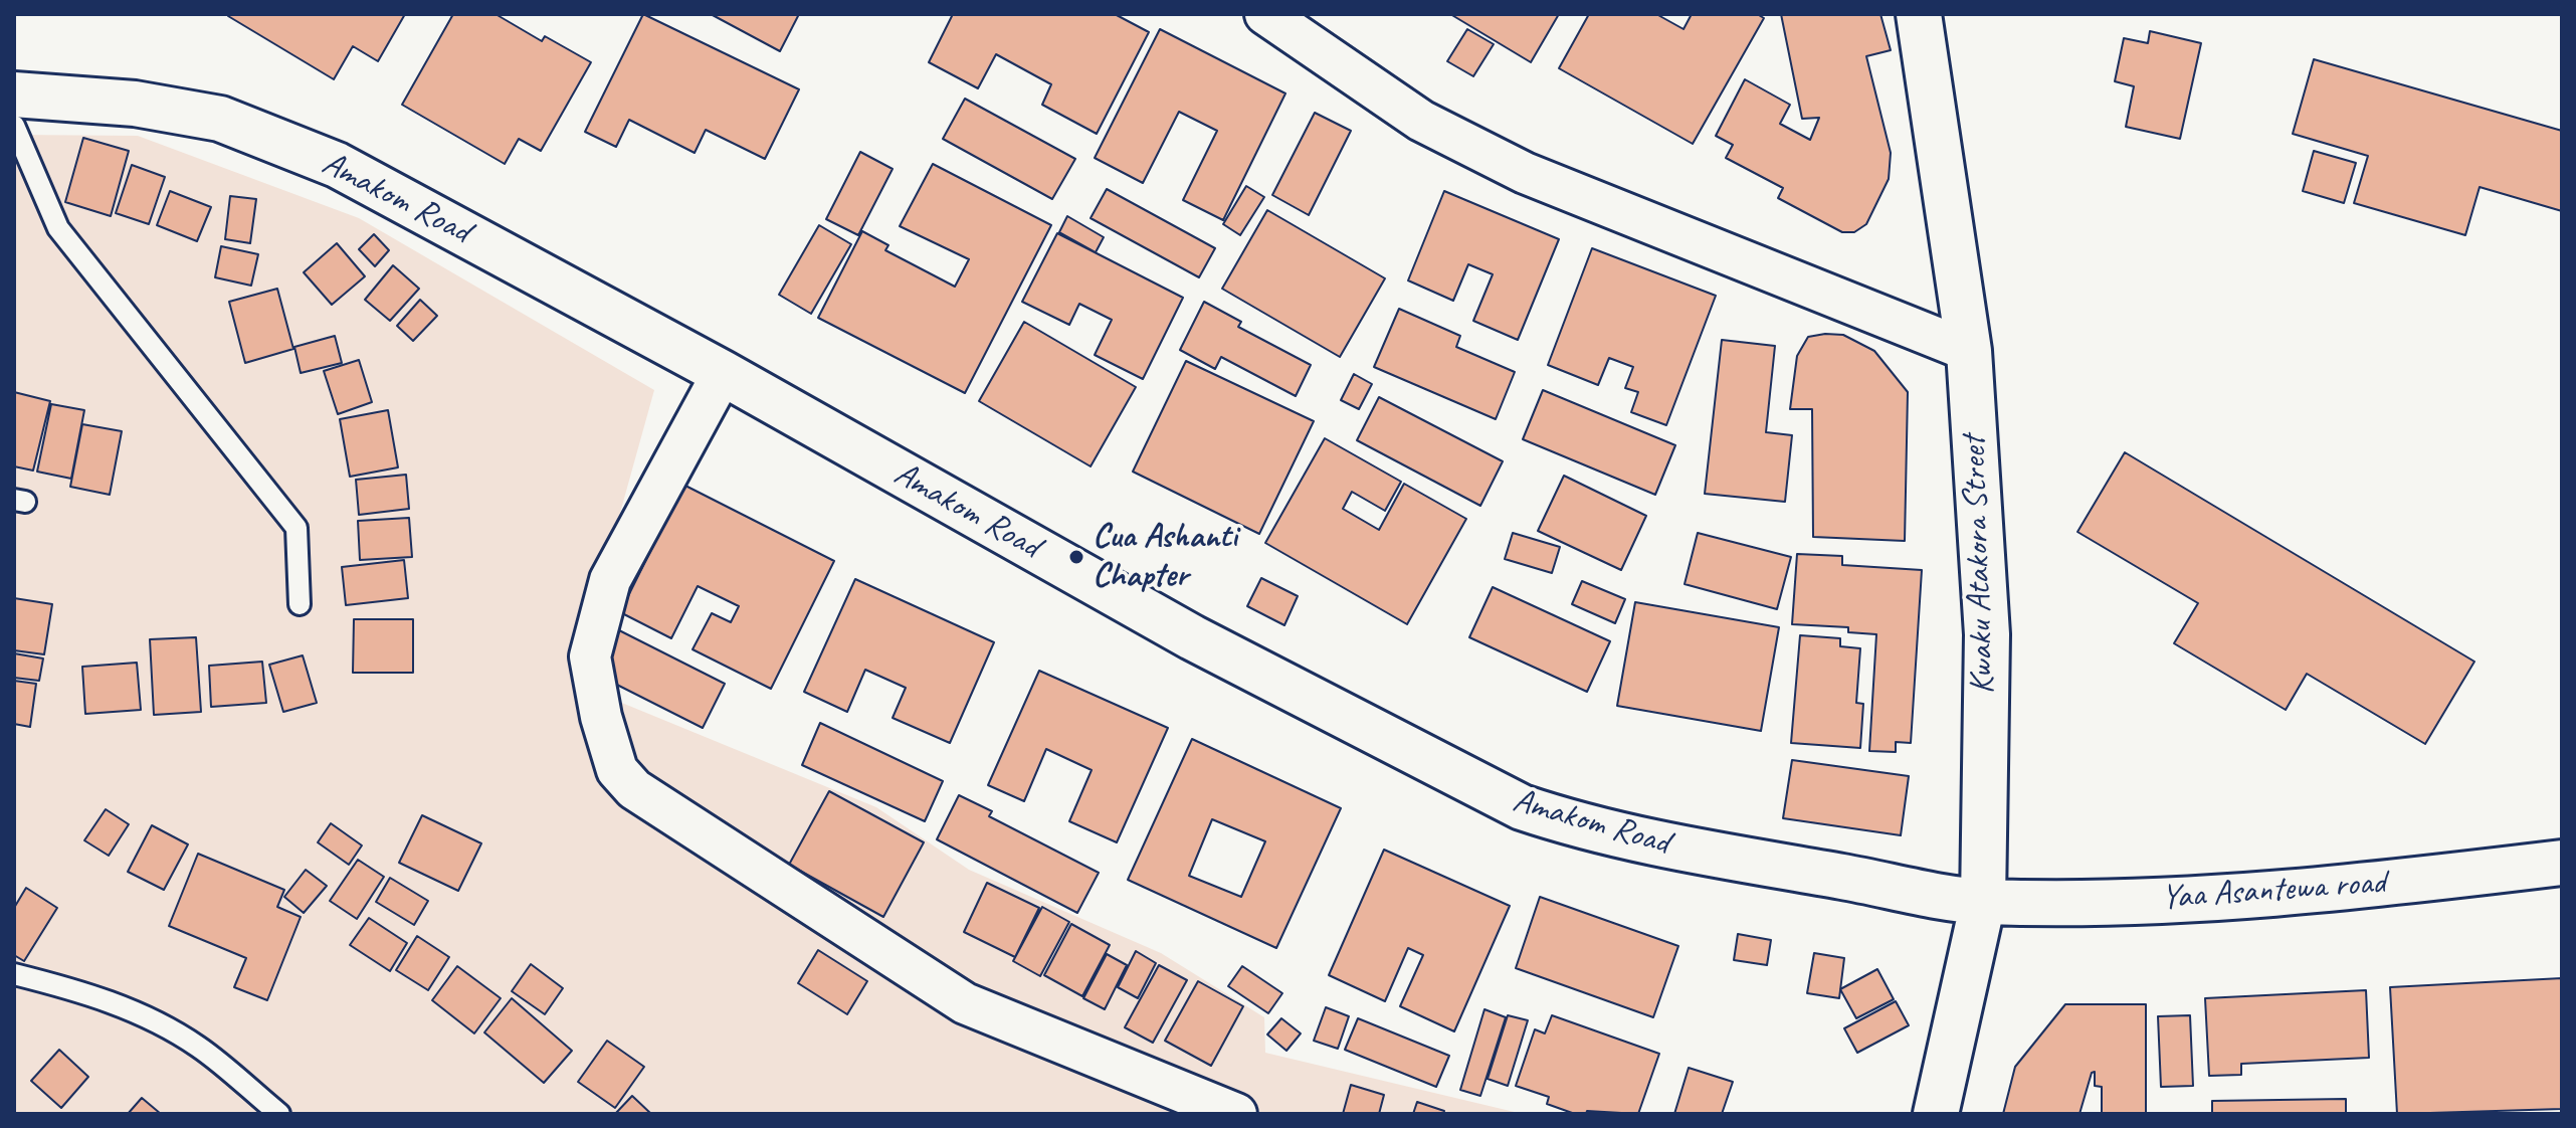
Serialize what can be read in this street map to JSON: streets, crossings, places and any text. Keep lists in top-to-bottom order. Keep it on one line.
{"streets":{"street":["Amakom Road","Kwaku Atakora Street","Yaa Asantewa road"]},"crossings":[["Amakom Road","Kwaku Atakora Street"],["Amakom Road","Yaa Asantewa road"],["Kwaku Atakora Street","Yaa Asantewa road"]],"places":["Cua Ashanti Chapter"]}
